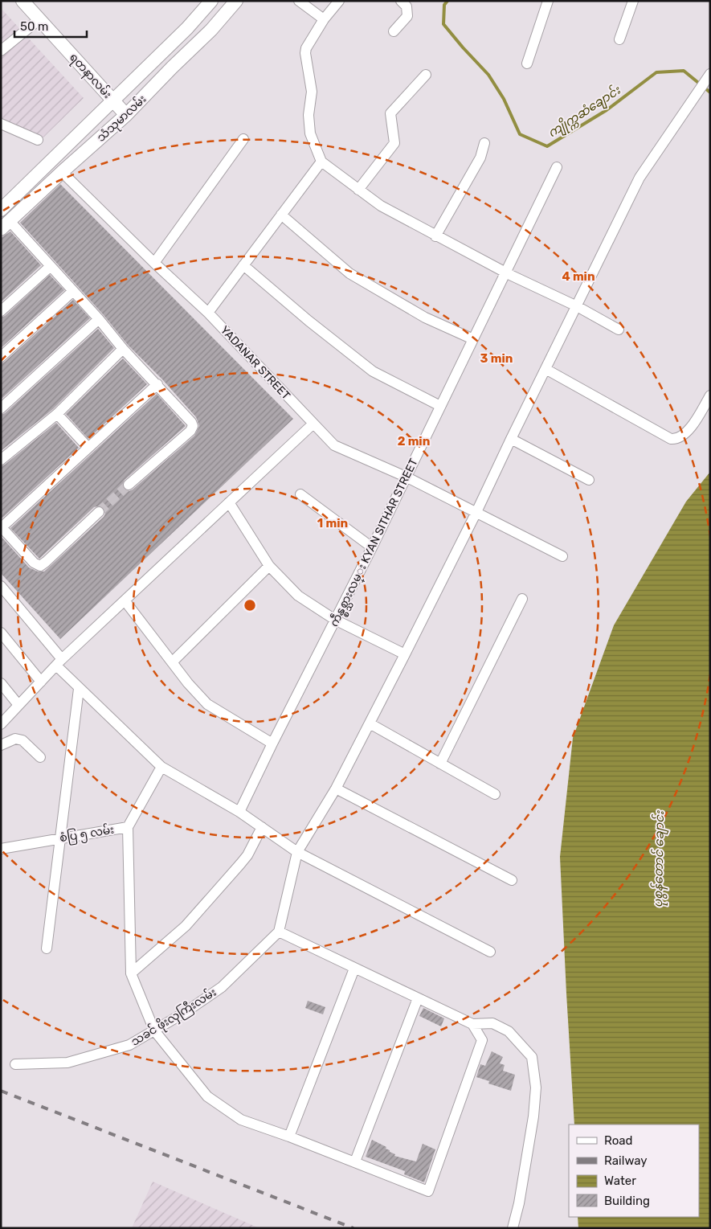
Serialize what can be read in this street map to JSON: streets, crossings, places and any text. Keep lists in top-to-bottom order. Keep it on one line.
{"streets":{"main road":["ရတနာလမ်း","သံသုမာလမ်း"],"street":["YADANAR STREET","ကဵန္စစ္သားလမ္း KYAN SITHAR STREET","စံပြ ၅ လမ်း","သခင် ဖိုးလှကြီးလမ်း"]},"crossings":[["ရတနာလမ်း","သံသုမာလမ်း"],["သံသုမာလမ်း","YADANAR STREET"],["YADANAR STREET","ကဵန္စစ္သားလမ္း KYAN SITHAR STREET"]],"water":["ကျိုက္ကဆံချောင်း","ပုစွန်တောင် ချောင်း"],"legend":["Road","Railway","Water","Building"],"scale_bar":"50 m","rings":["4 min","3 min","2 min","1 min"]}
